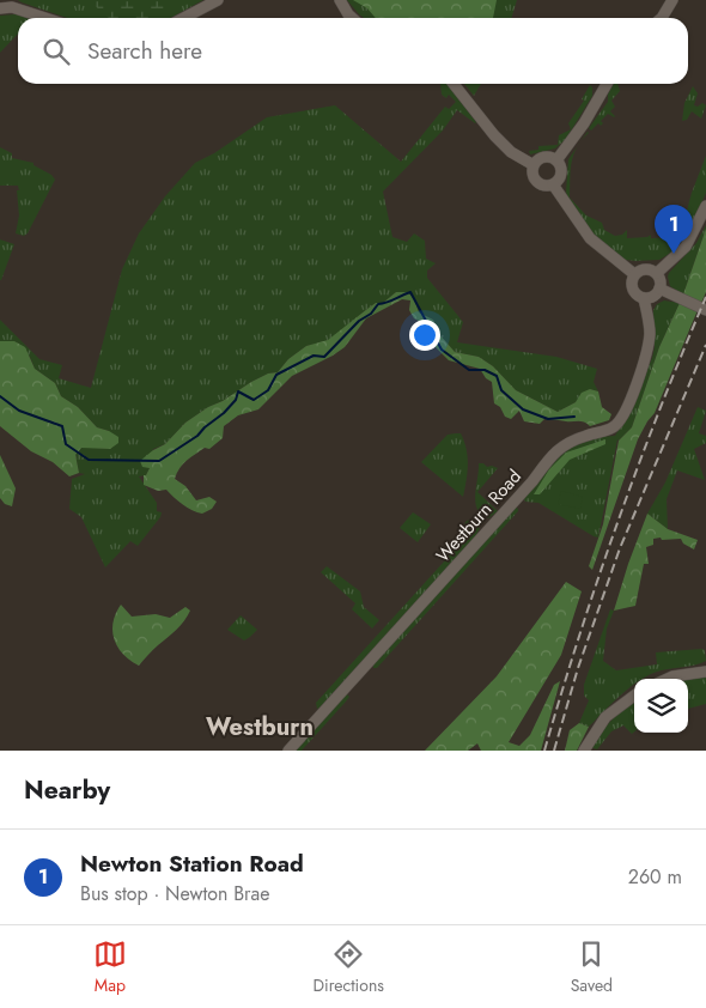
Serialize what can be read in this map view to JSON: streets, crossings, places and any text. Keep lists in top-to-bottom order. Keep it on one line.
{"streets":{"street":["Westburn Road"]},"districts":["Westburn"],"page":{"search":"Search here","pins":"1","heading":"Nearby","list":[{"mark":"1","name":"Newton Station Road","note":"Bus stop · Newton Brae","value":"260 m"}],"nav":["Map","Directions","Saved"]}}
